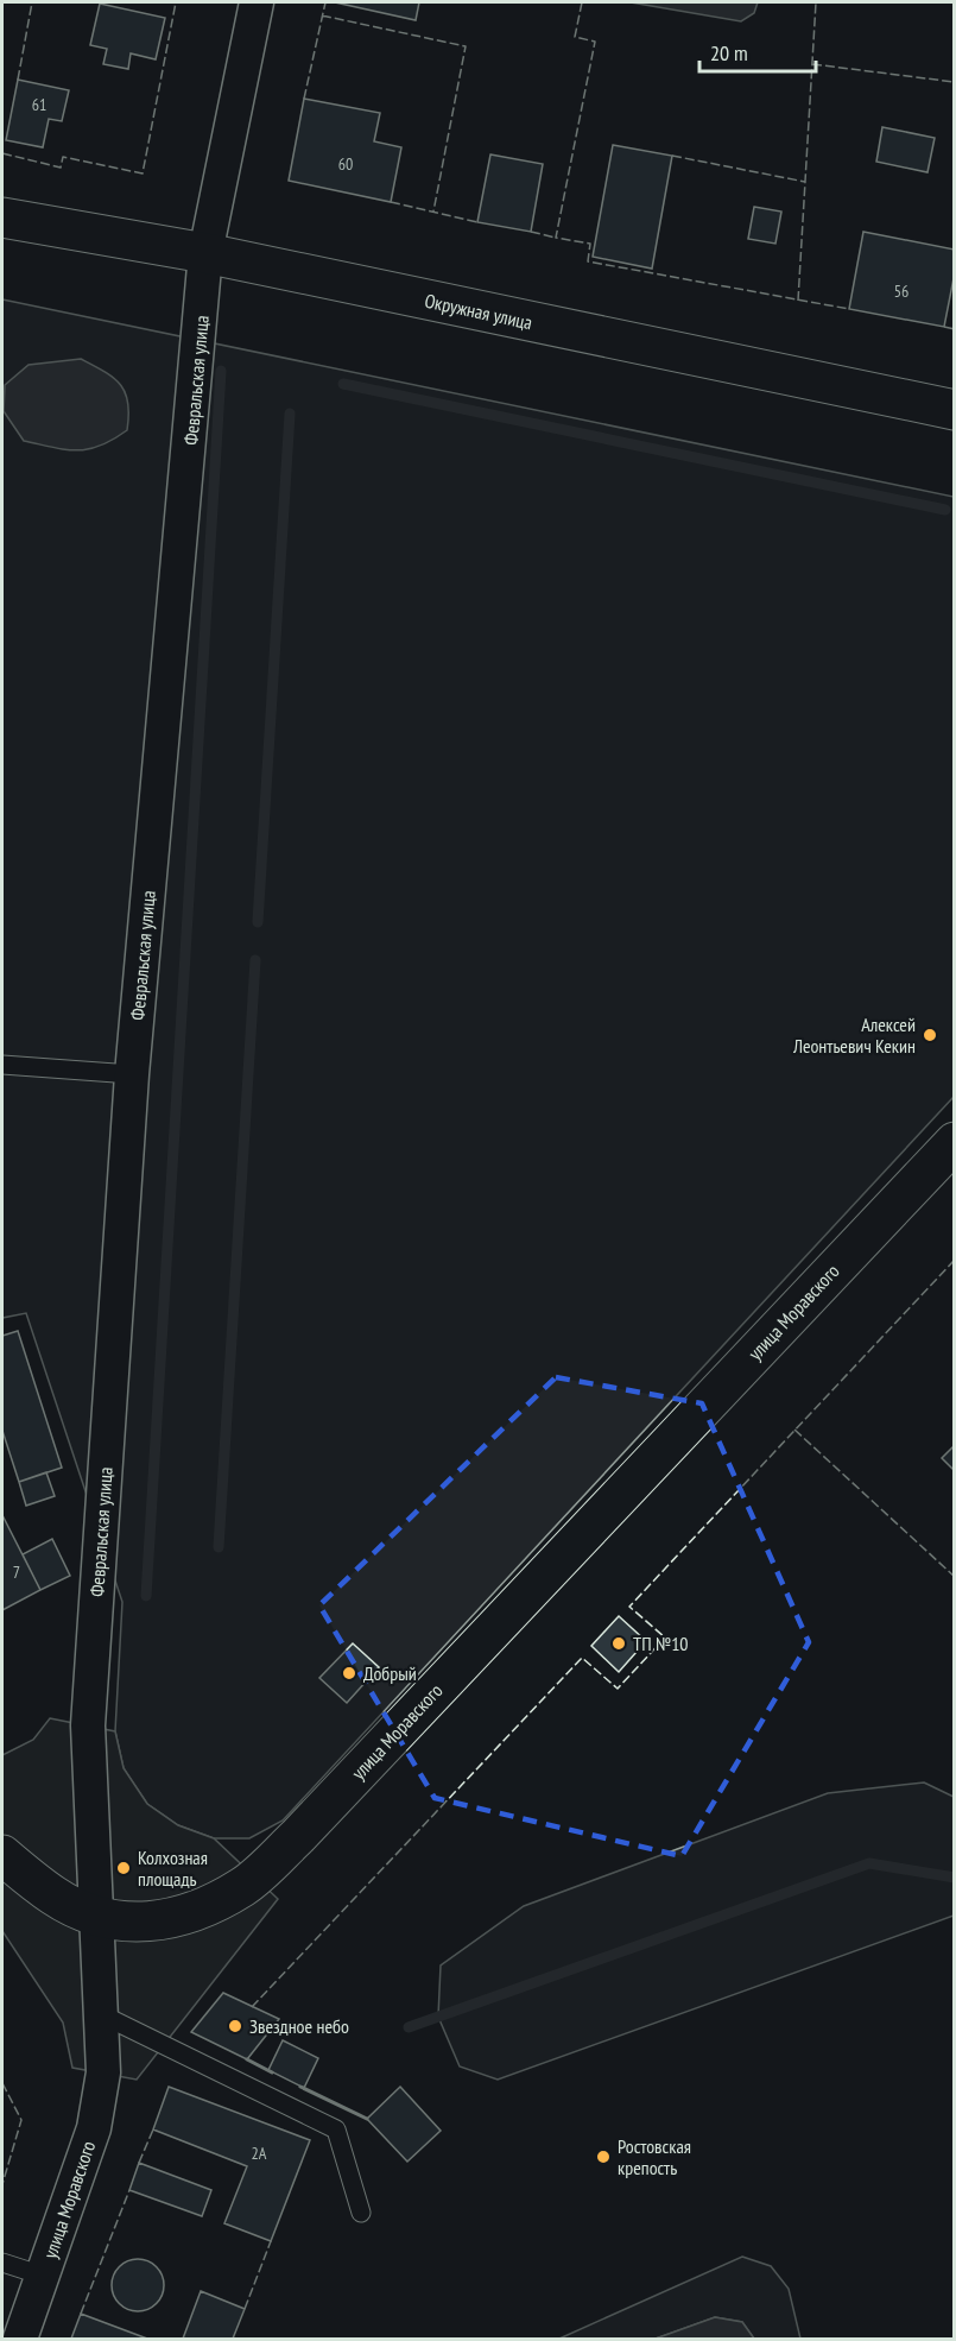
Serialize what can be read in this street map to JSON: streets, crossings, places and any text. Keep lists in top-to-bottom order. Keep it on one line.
{"streets":{"street":["Окружная улица","Февральская улица","улица Моравского"]},"crossings":[["Окружная улица","Февральская улица"],["Февральская улица","улица Моравского"]],"places":["Алексей Леонтьевич Кекин","ТП №10","Добрый","Колхозная площадь","Звездное небо","Ростовская крепость"],"house_numbers":["61","60","56","7","2А"],"scale_bar":"20 m"}
